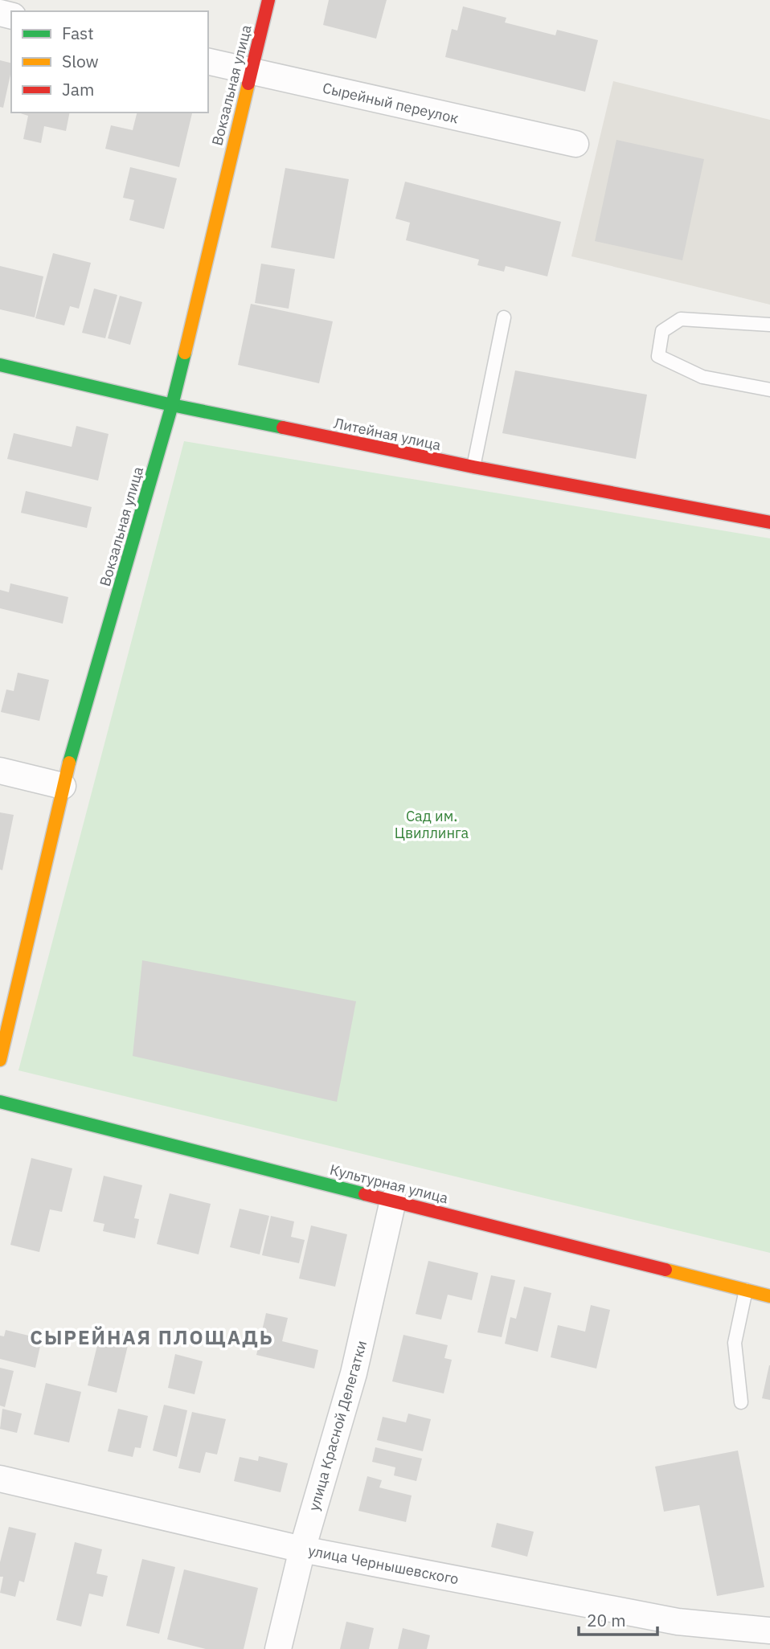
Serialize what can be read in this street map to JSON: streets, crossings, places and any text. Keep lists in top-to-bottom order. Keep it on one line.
{"streets":{"street":["Вокзальная улица","Сырейный переулок","Литейная улица","Культурная улица","улица Красной Делегатки","улица Чернышевского"]},"crossings":[["Вокзальная улица","Сырейный переулок"],["Вокзальная улица","Литейная улица"],["Культурная улица","улица Красной Делегатки"],["улица Красной Делегатки","улица Чернышевского"]],"districts":["СЫРЕЙНАЯ ПЛОЩАДЬ"],"parks":["Сад им. Цвиллинга"],"legend":["Fast","Slow","Jam"],"scale_bar":"20 m"}
